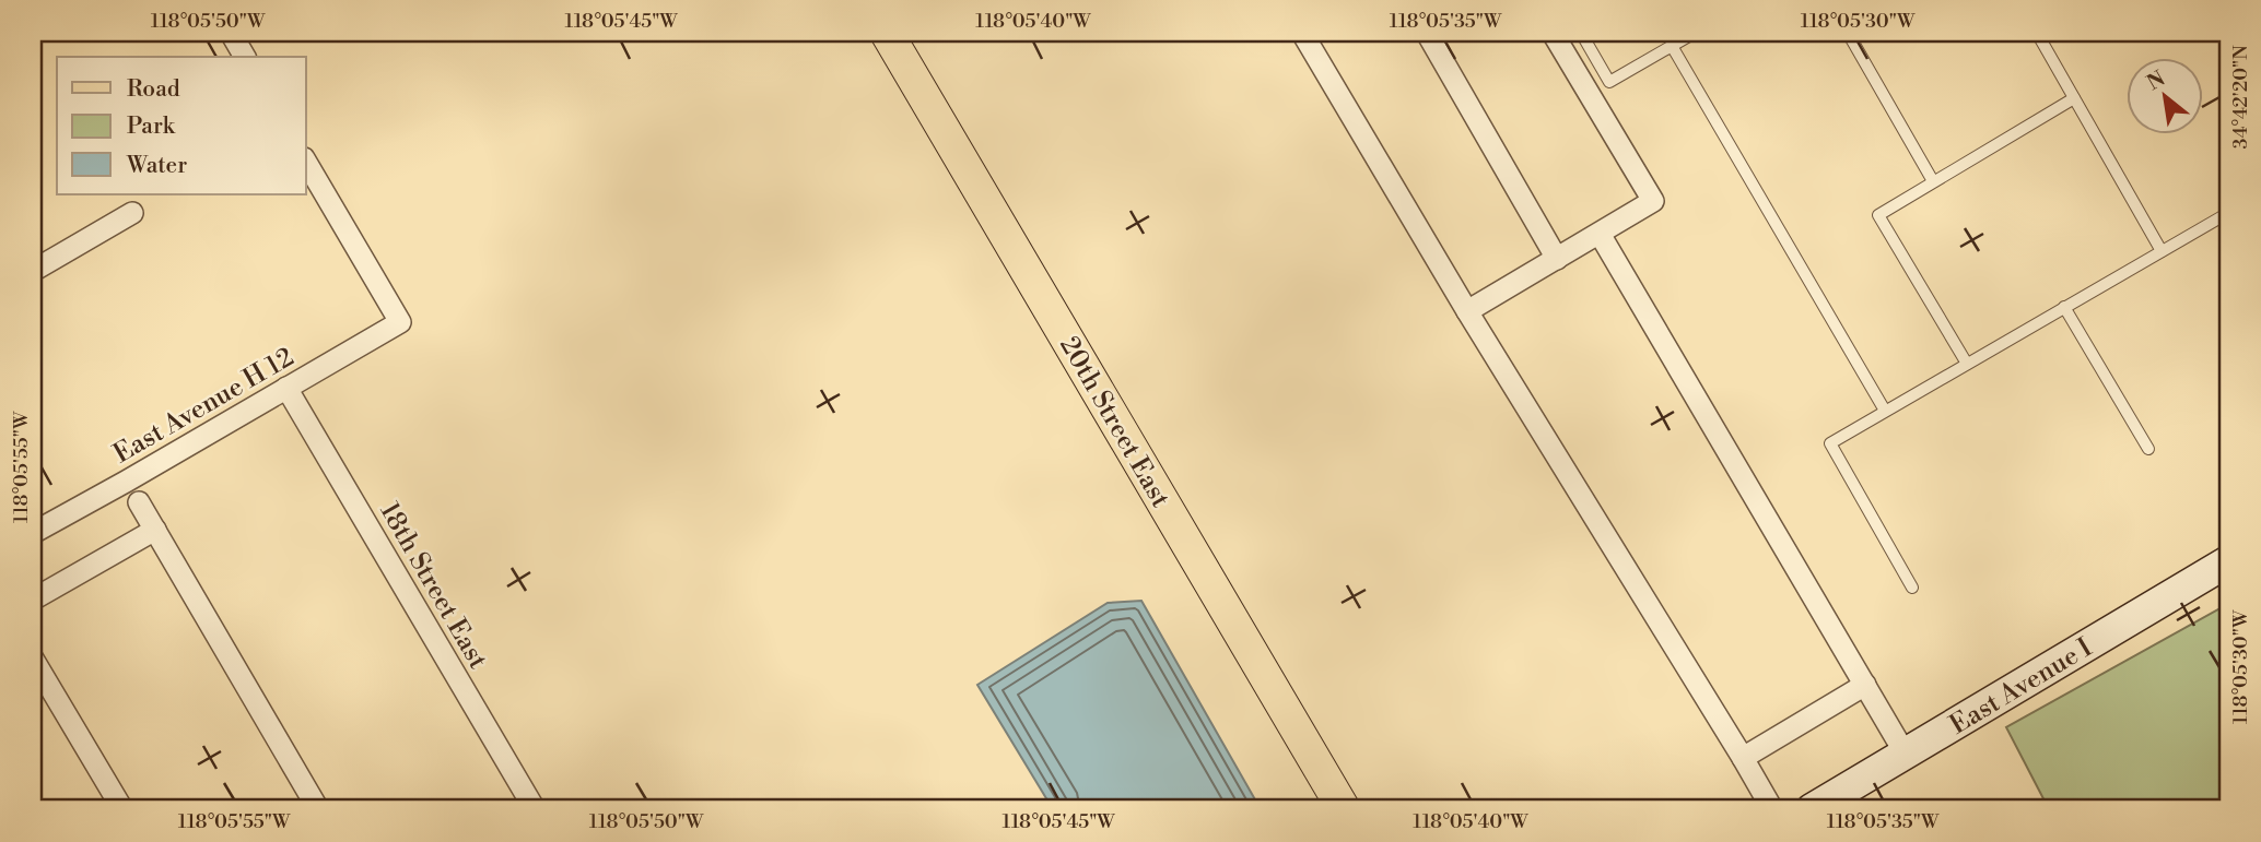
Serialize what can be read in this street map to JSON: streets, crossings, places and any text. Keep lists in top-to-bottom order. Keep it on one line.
{"streets":{"main road":["20th Street East","East Avenue I"],"street":["East Avenue H 12","18th Street East"]},"crossings":[["East Avenue H 12","18th Street East"]],"legend":["Road","Park","Water"],"north":"top left","coordinates":["118°05'50\"W","118°05'45\"W","118°05'40\"W","118°05'35\"W","118°05'30\"W","34°42'20\"N","118°05'55\"W"]}
